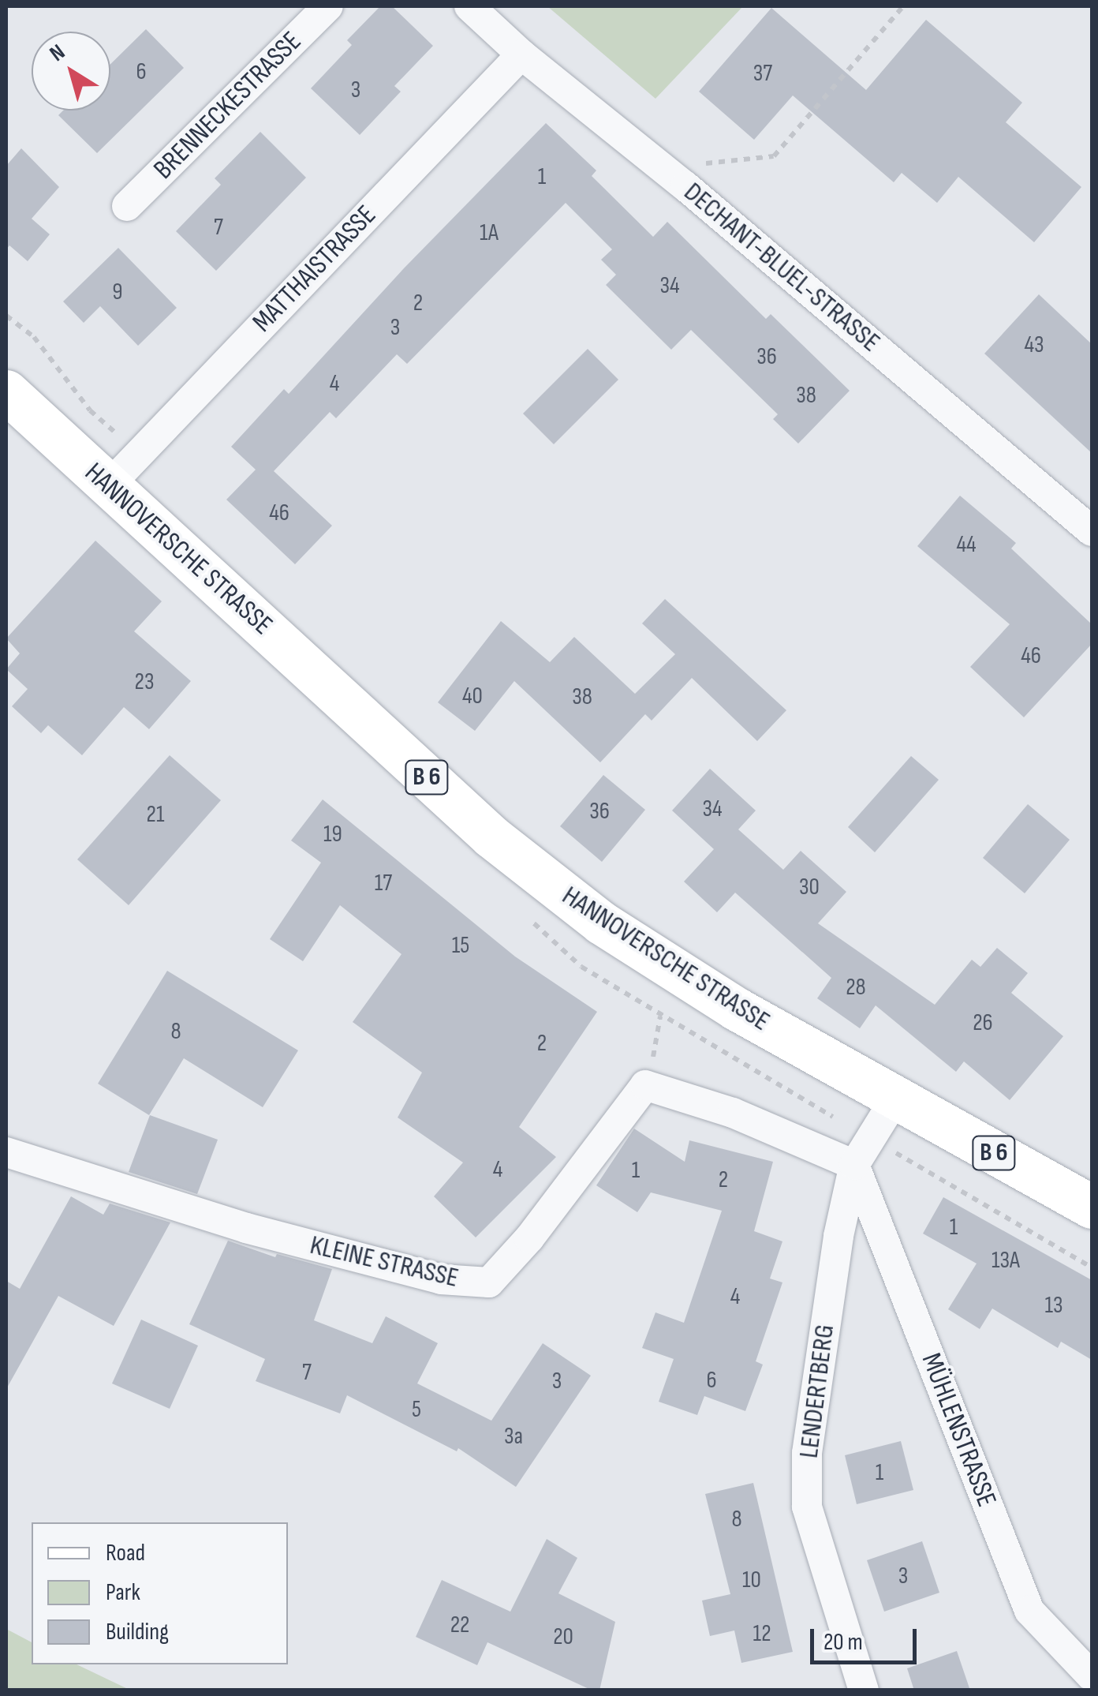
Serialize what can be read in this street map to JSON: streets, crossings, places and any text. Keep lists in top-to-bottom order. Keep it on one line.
{"streets":{"main road":["HANNOVERSCHE STRASSE","B 6"],"street":["BRENNECKESTRASSE","DECHANT-BLUEL-STRASSE","MATTHAISTRASSE","KLEINE STRASSE","LENDERTBERG","MÜHLENSTRASSE"]},"crossings":[["DECHANT-BLUEL-STRASSE","MATTHAISTRASSE"],["MATTHAISTRASSE","HANNOVERSCHE STRASSE"],["HANNOVERSCHE STRASSE","LENDERTBERG"],["KLEINE STRASSE","LENDERTBERG"],["KLEINE STRASSE","MÜHLENSTRASSE"],["LENDERTBERG","MÜHLENSTRASSE"]],"house_numbers":["6","37","3","1","7","1A","34","9","2","3","43","36","4","38","46","44","46","23","40","38","34","36","21","19","17","30","15","28","26","8","2","4","1","2","1","13A","4","13","7","6","3","5","3a","1","8","3","10","22","12","20"],"legend":["Road","Park","Building"],"scale_bar":"20 m","north":"top left"}
